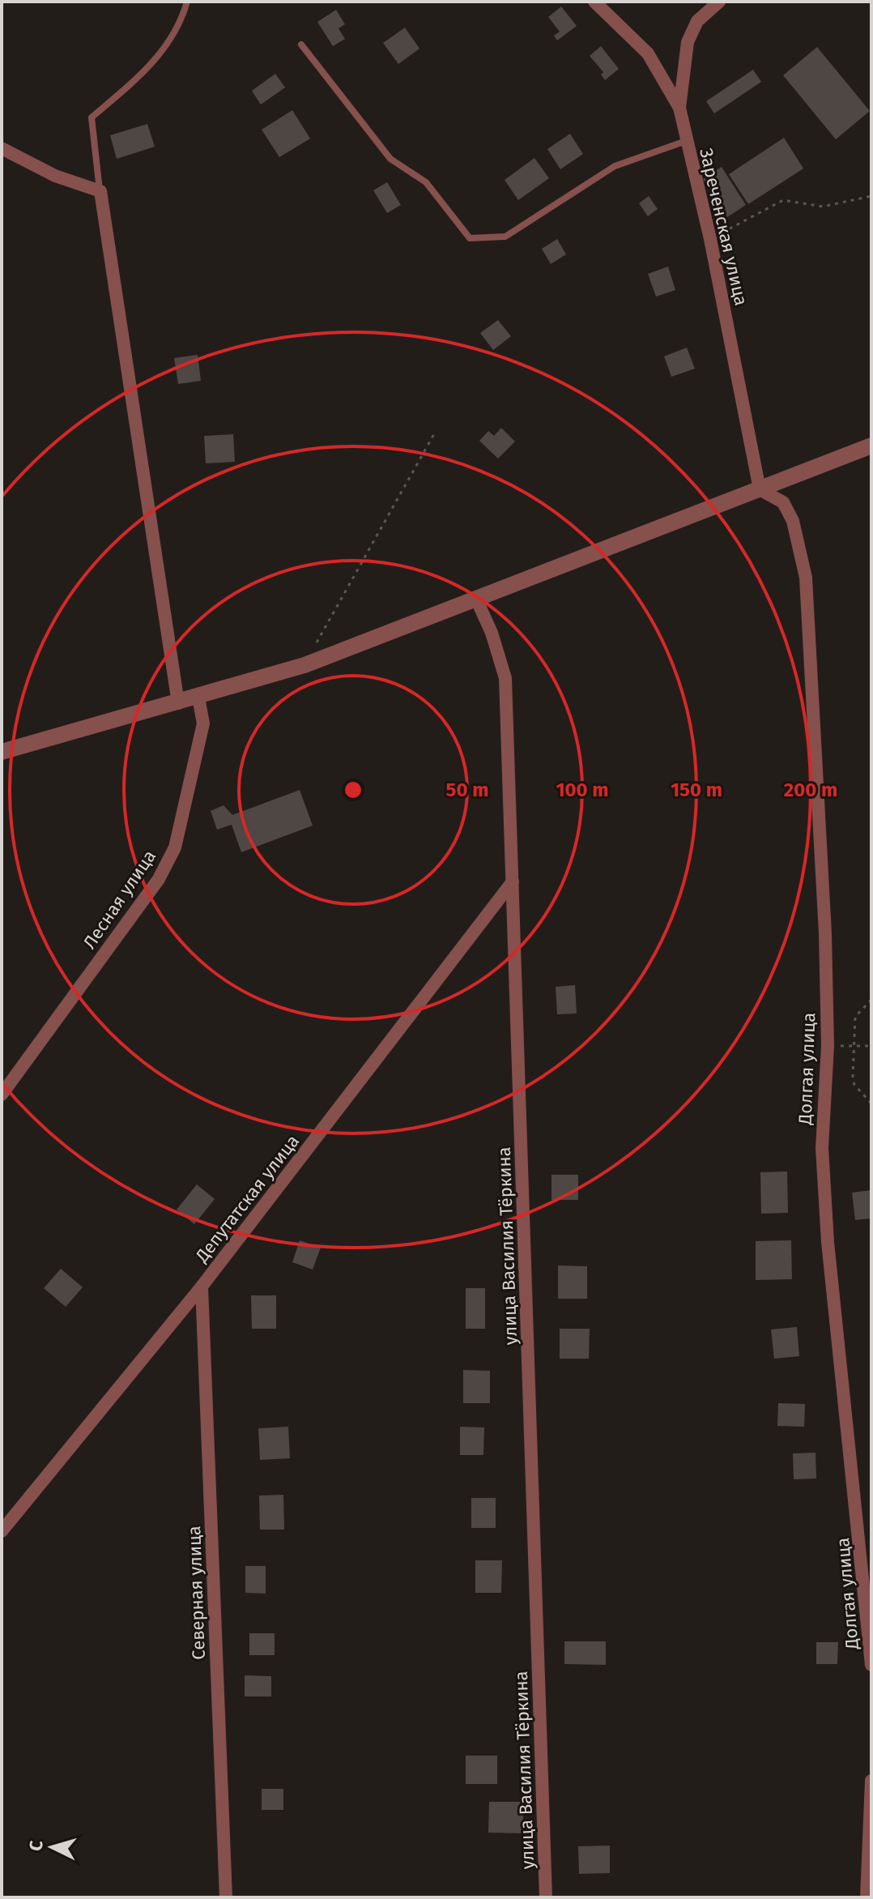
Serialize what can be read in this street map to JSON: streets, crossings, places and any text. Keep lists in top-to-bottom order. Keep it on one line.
{"streets":{"street":["Зареченская улица","Лесная улица","Долгая улица","Депутатская улица","улица Василия Тёркина","Северная улица"]},"crossings":[["Зареченская улица","Долгая улица"],["Депутатская улица","улица Василия Тёркина"],["Депутатская улица","Северная улица"]],"north":"left","rings":["50 m","100 m","150 m","200 m"]}
